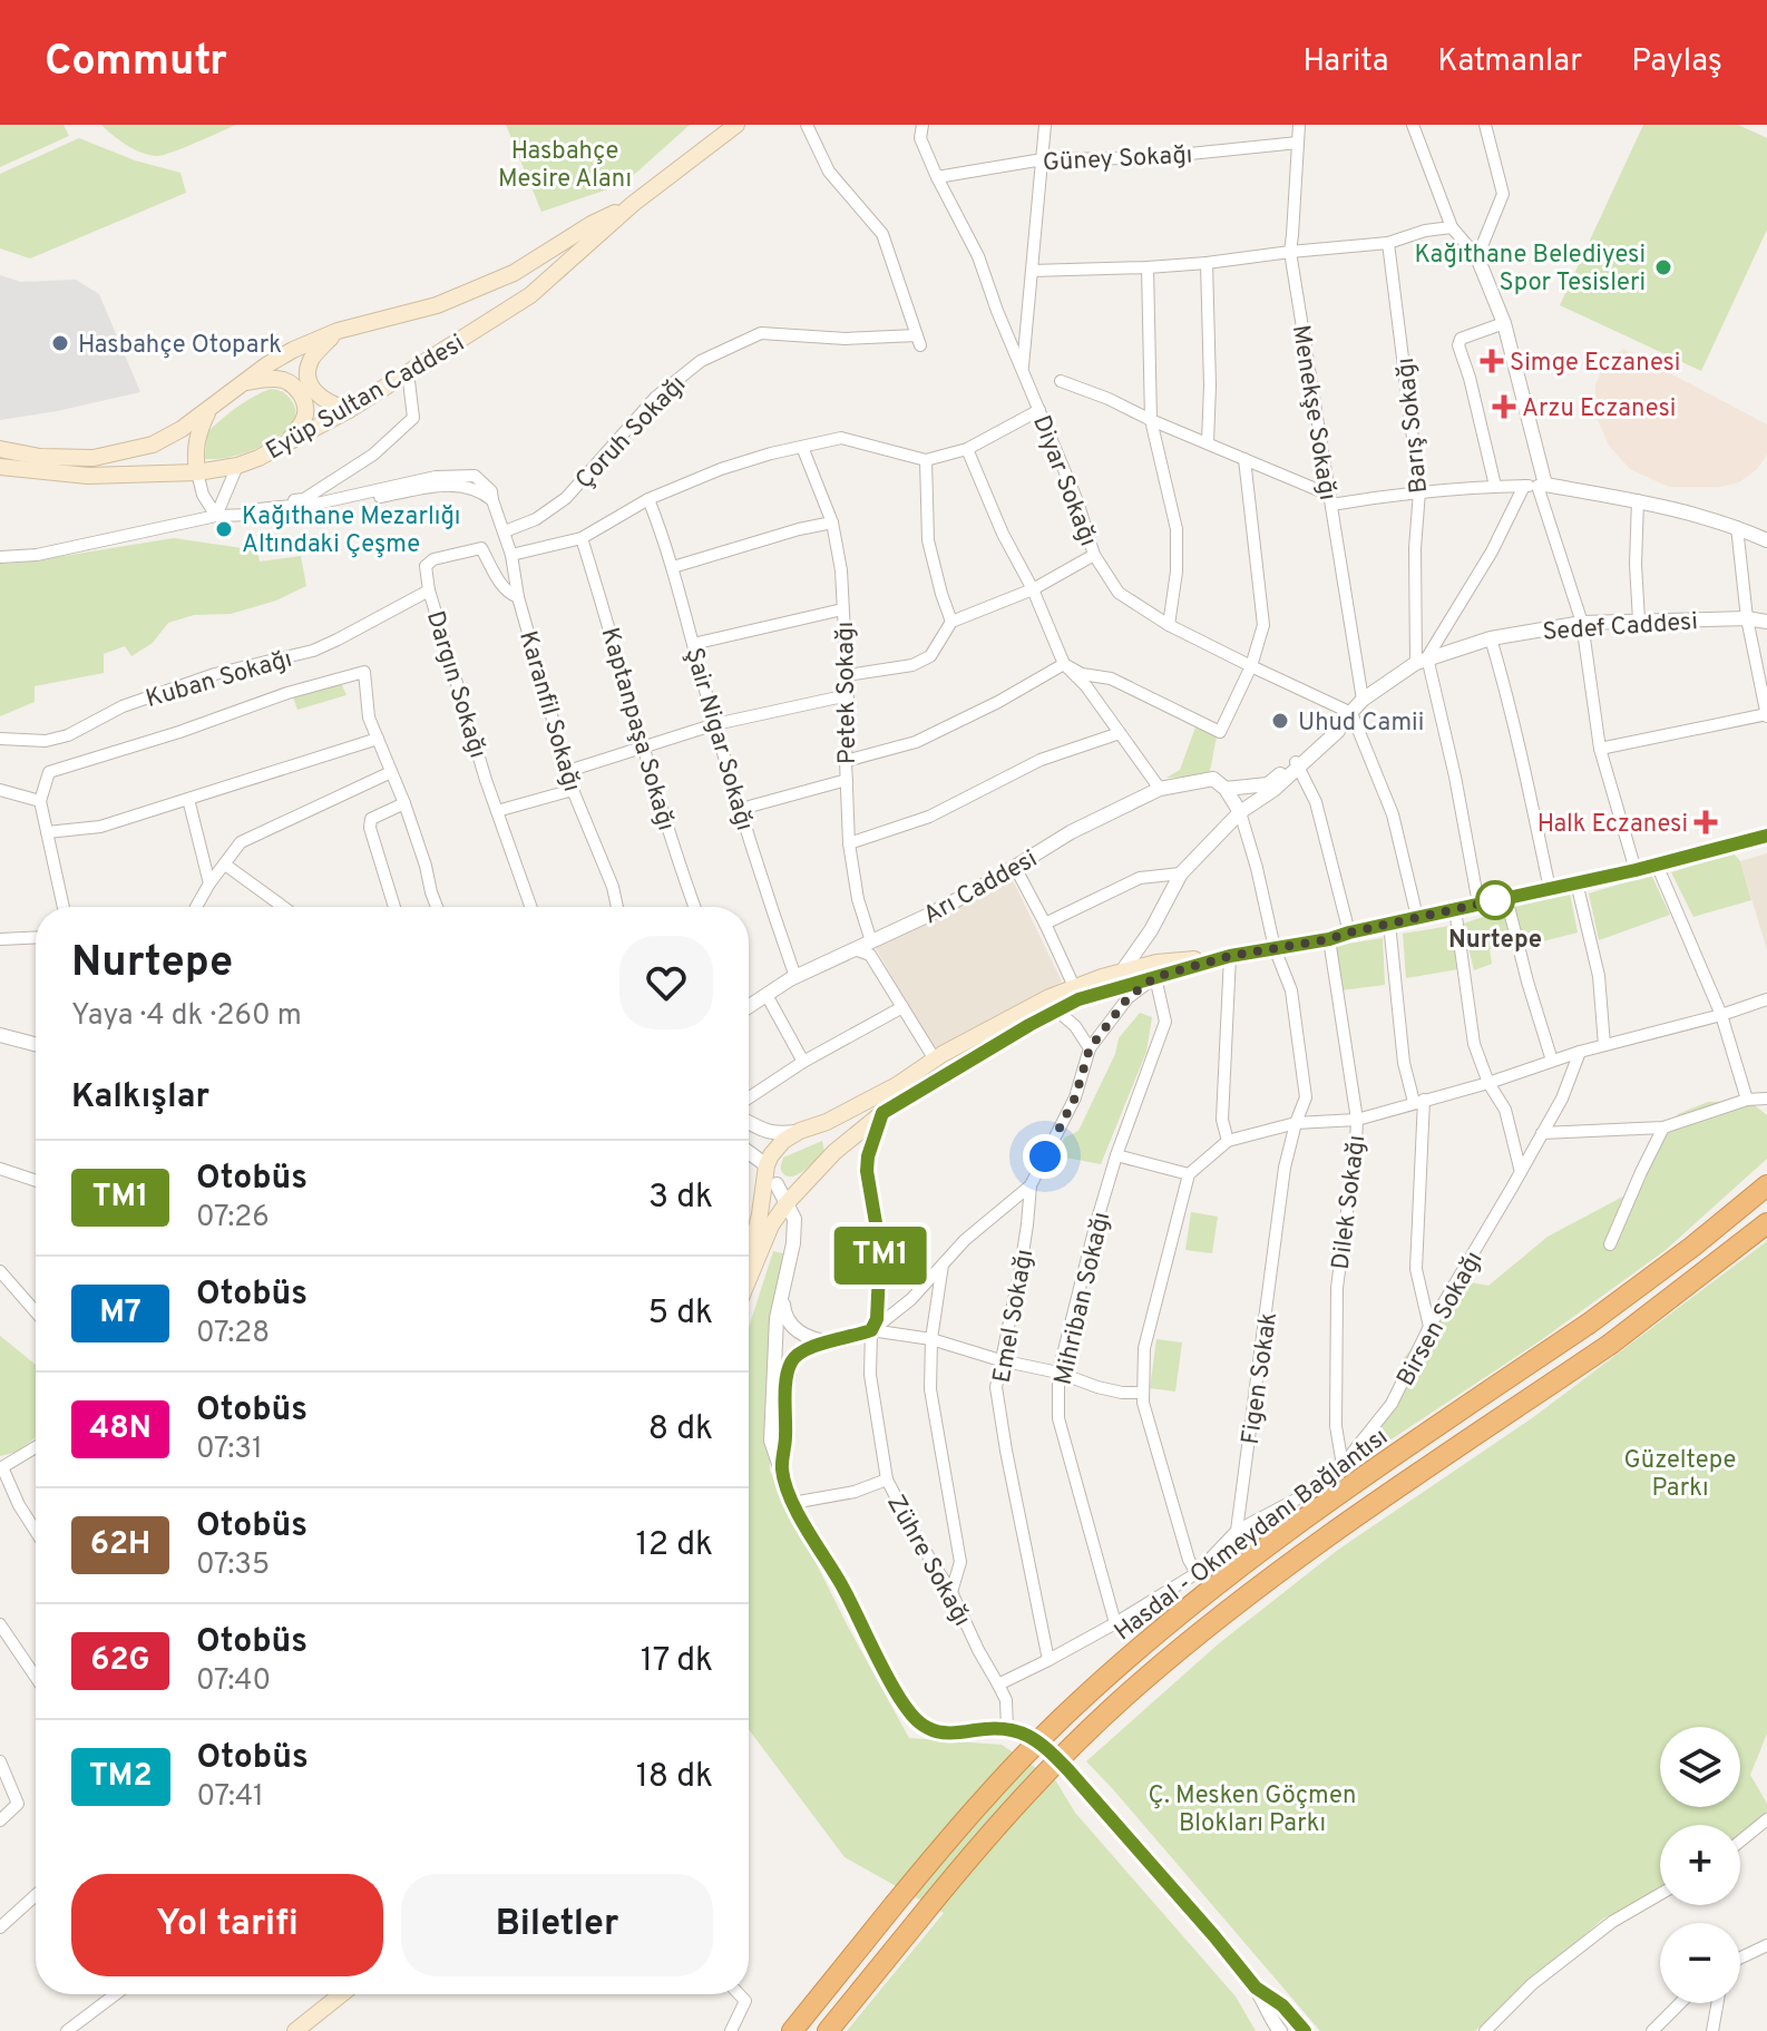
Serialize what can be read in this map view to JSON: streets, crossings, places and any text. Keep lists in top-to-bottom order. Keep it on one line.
{"streets":{"highway":["Hasdal - Okmeydanı Bağlantısı"],"main road":["Eyüp Sultan Caddesi"],"street":["Güney Sokağı","Menekşe Sokağı","Barış Sokağı","Çoruh Sokağı","Diyar Sokağı","Sedef Caddesi","Kuban Sokağı","Dargın Sokağı","Petek Sokağı","Karanfil Sokağı","Kaptanpaşa Sokağı","Şair Nigar Sokağı","Arı Caddesi","Dilek Sokağı","Mihriban Sokağı","Emel Sokağı","Birsen Sokağı","Figen Sokak","Zühre Sokağı"]},"crossings":[["Güney Sokağı","Menekşe Sokağı"],["Güney Sokağı","Diyar Sokağı"],["Menekşe Sokağı","Sedef Caddesi"],["Barış Sokağı","Sedef Caddesi"],["Çoruh Sokağı","Karanfil Sokağı"],["Diyar Sokağı","Sedef Caddesi"],["Sedef Caddesi","Arı Caddesi"],["Sedef Caddesi","Figen Sokak"],["Kuban Sokağı","Dargın Sokağı"],["Dargın Sokağı","Karanfil Sokağı"],["Petek Sokağı","Arı Caddesi"],["Şair Nigar Sokağı","Arı Caddesi"],["Dilek Sokağı","Birsen Sokağı"],["Birsen Sokağı","Figen Sokak"]],"parks":["Hasbahçe Mesire Alanı","Güzeltepe Parkı","Ç. Mesken Göçmen Blokları Parkı"],"places":{"other":["Kağıthane Belediyesi Spor Tesisleri","Hasbahçe Otopark","Kağıthane Mezarlığı Altındaki Çeşme","Uhud Camii","Nurtepe"],"health":["Simge Eczanesi","Arzu Eczanesi","Halk Eczanesi"]},"lines":["bus line TM1"],"page":{"header":"Commutr","nav":["Harita","Katmanlar","Paylaş"],"on_map":"TM1","heading":[["Nurtepe","Yaya · 4 dk · 260 m"],"Kalkışlar"],"list":[{"mark":"TM1","name":"Otobüs","note":"07:26","value":"3 dk"},{"mark":"M7","name":"Otobüs","note":"07:28","value":"5 dk"},{"mark":"48N","name":"Otobüs","note":"07:31","value":"8 dk"},{"mark":"62H","name":"Otobüs","note":"07:35","value":"12 dk"},{"mark":"62G","name":"Otobüs","note":"07:40","value":"17 dk"},{"mark":"TM2","name":"Otobüs","note":"07:41","value":"18 dk"}],"map_buttons":["+","−"],"buttons":["Yol tarifi","Biletler"]}}
